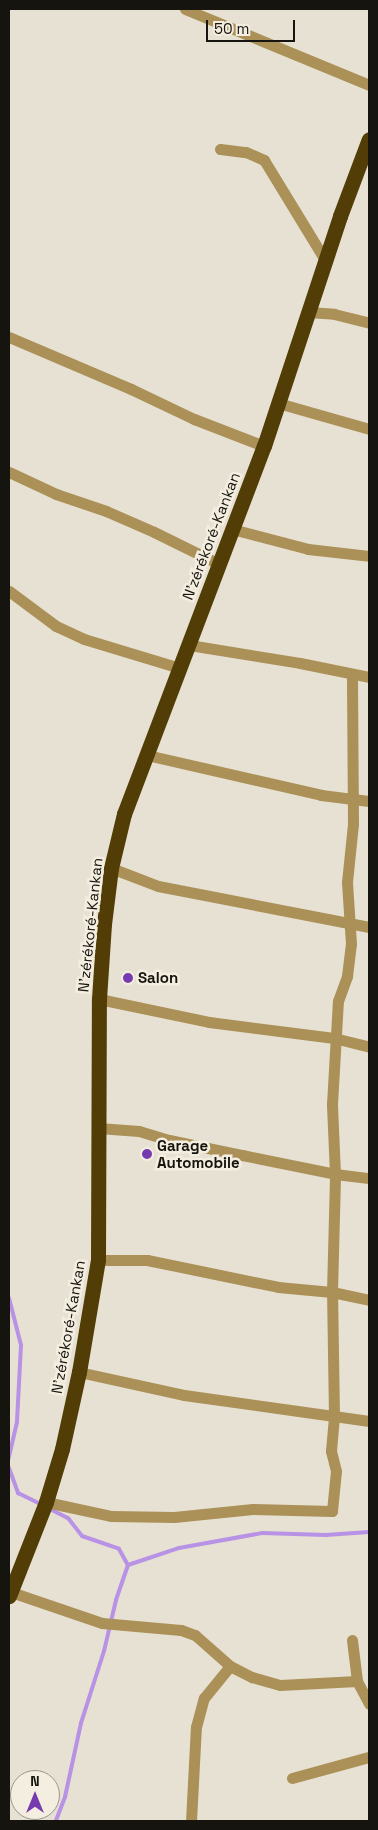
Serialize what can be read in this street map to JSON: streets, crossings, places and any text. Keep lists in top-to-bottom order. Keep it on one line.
{"streets":{"highway":["N'zérékoré-Kankan"]},"places":["Salon","Garage Automobile"],"scale_bar":"50 m","north":"top"}
